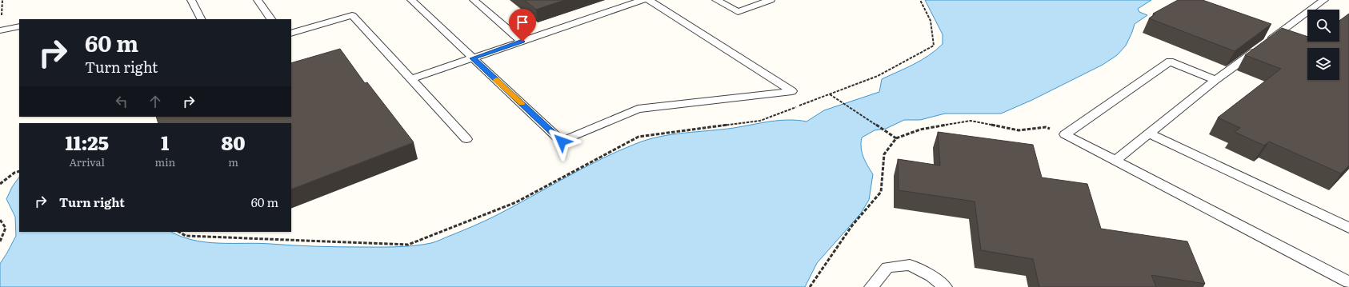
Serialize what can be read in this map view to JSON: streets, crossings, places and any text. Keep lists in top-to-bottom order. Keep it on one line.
{"page":{"turn":["60 m","Turn right"],"eta":["11:25","Arrival","1","min","80","m"],"list":[{"name":"Turn right","value":"60 m"}]}}
